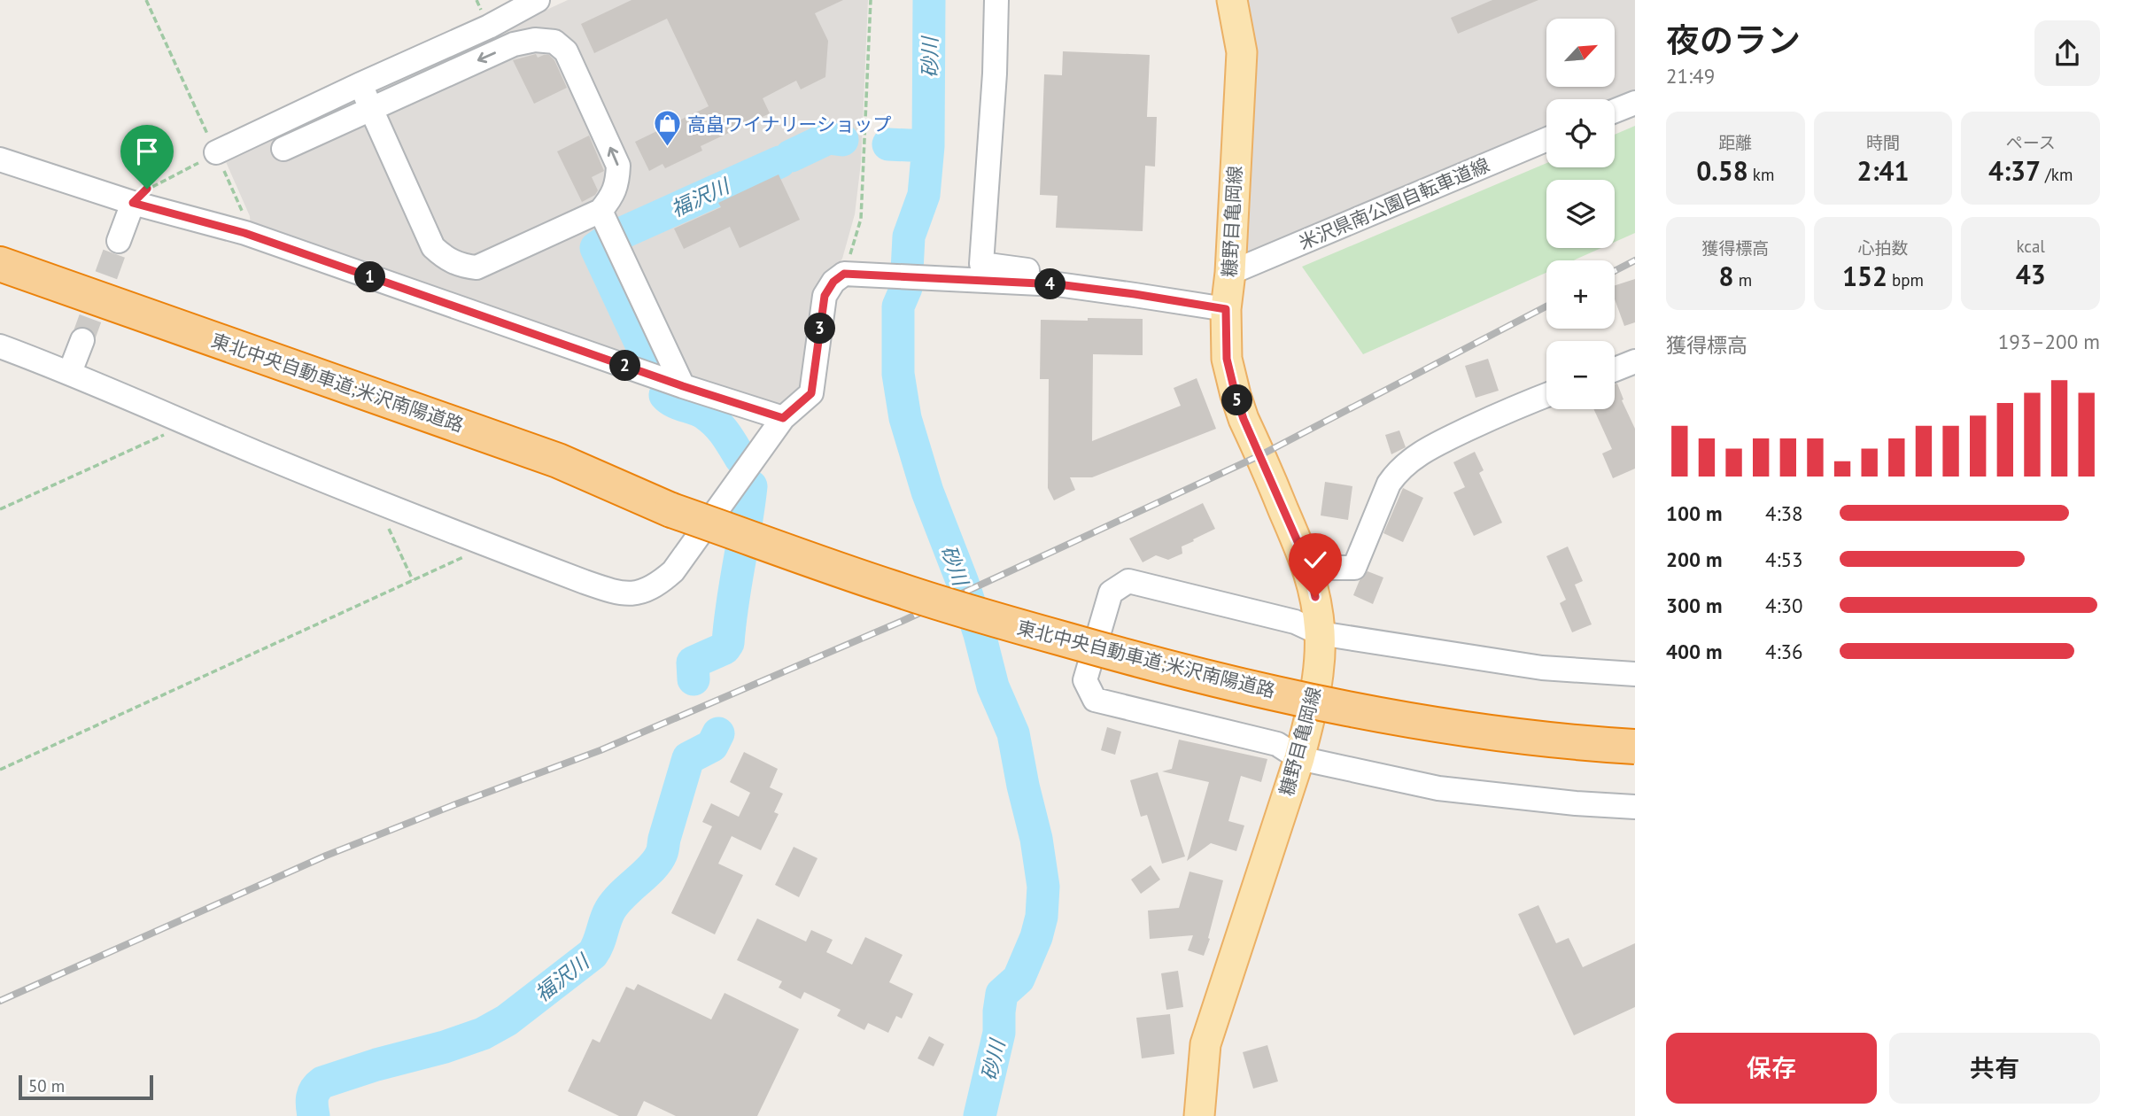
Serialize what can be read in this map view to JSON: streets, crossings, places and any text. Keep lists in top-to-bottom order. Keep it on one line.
{"streets":{"highway":["東北中央自動車道;米沢南陽道路"],"main road":["糠野目亀岡線"],"street":["米沢県南公園自転車道線"]},"crossings":[["米沢県南公園自転車道線","糠野目亀岡線"]],"water":["砂川","福沢川"],"places":{"shop":["高畠ワイナリーショップ"]},"scale_bar":"50 m","north":"top right","page":{"heading":["夜のラン","21:49"],"map_buttons":["+","−"],"stats":[["距離","0.58 km"],["時間","2:41"],["ペース","4:37 /km"],["獲得標高","8 m"],["心拍数","152 bpm"],["kcal","43"]],"pins":["1","4","3","2","5"],"chart":["獲得標高","193–200 m"],"list":[{"name":"100 m","note":"4:38"},{"name":"200 m","note":"4:53"},{"name":"300 m","note":"4:30"},{"name":"400 m","note":"4:36"}],"buttons":["保存","共有"],"scale":"50 m"}}
